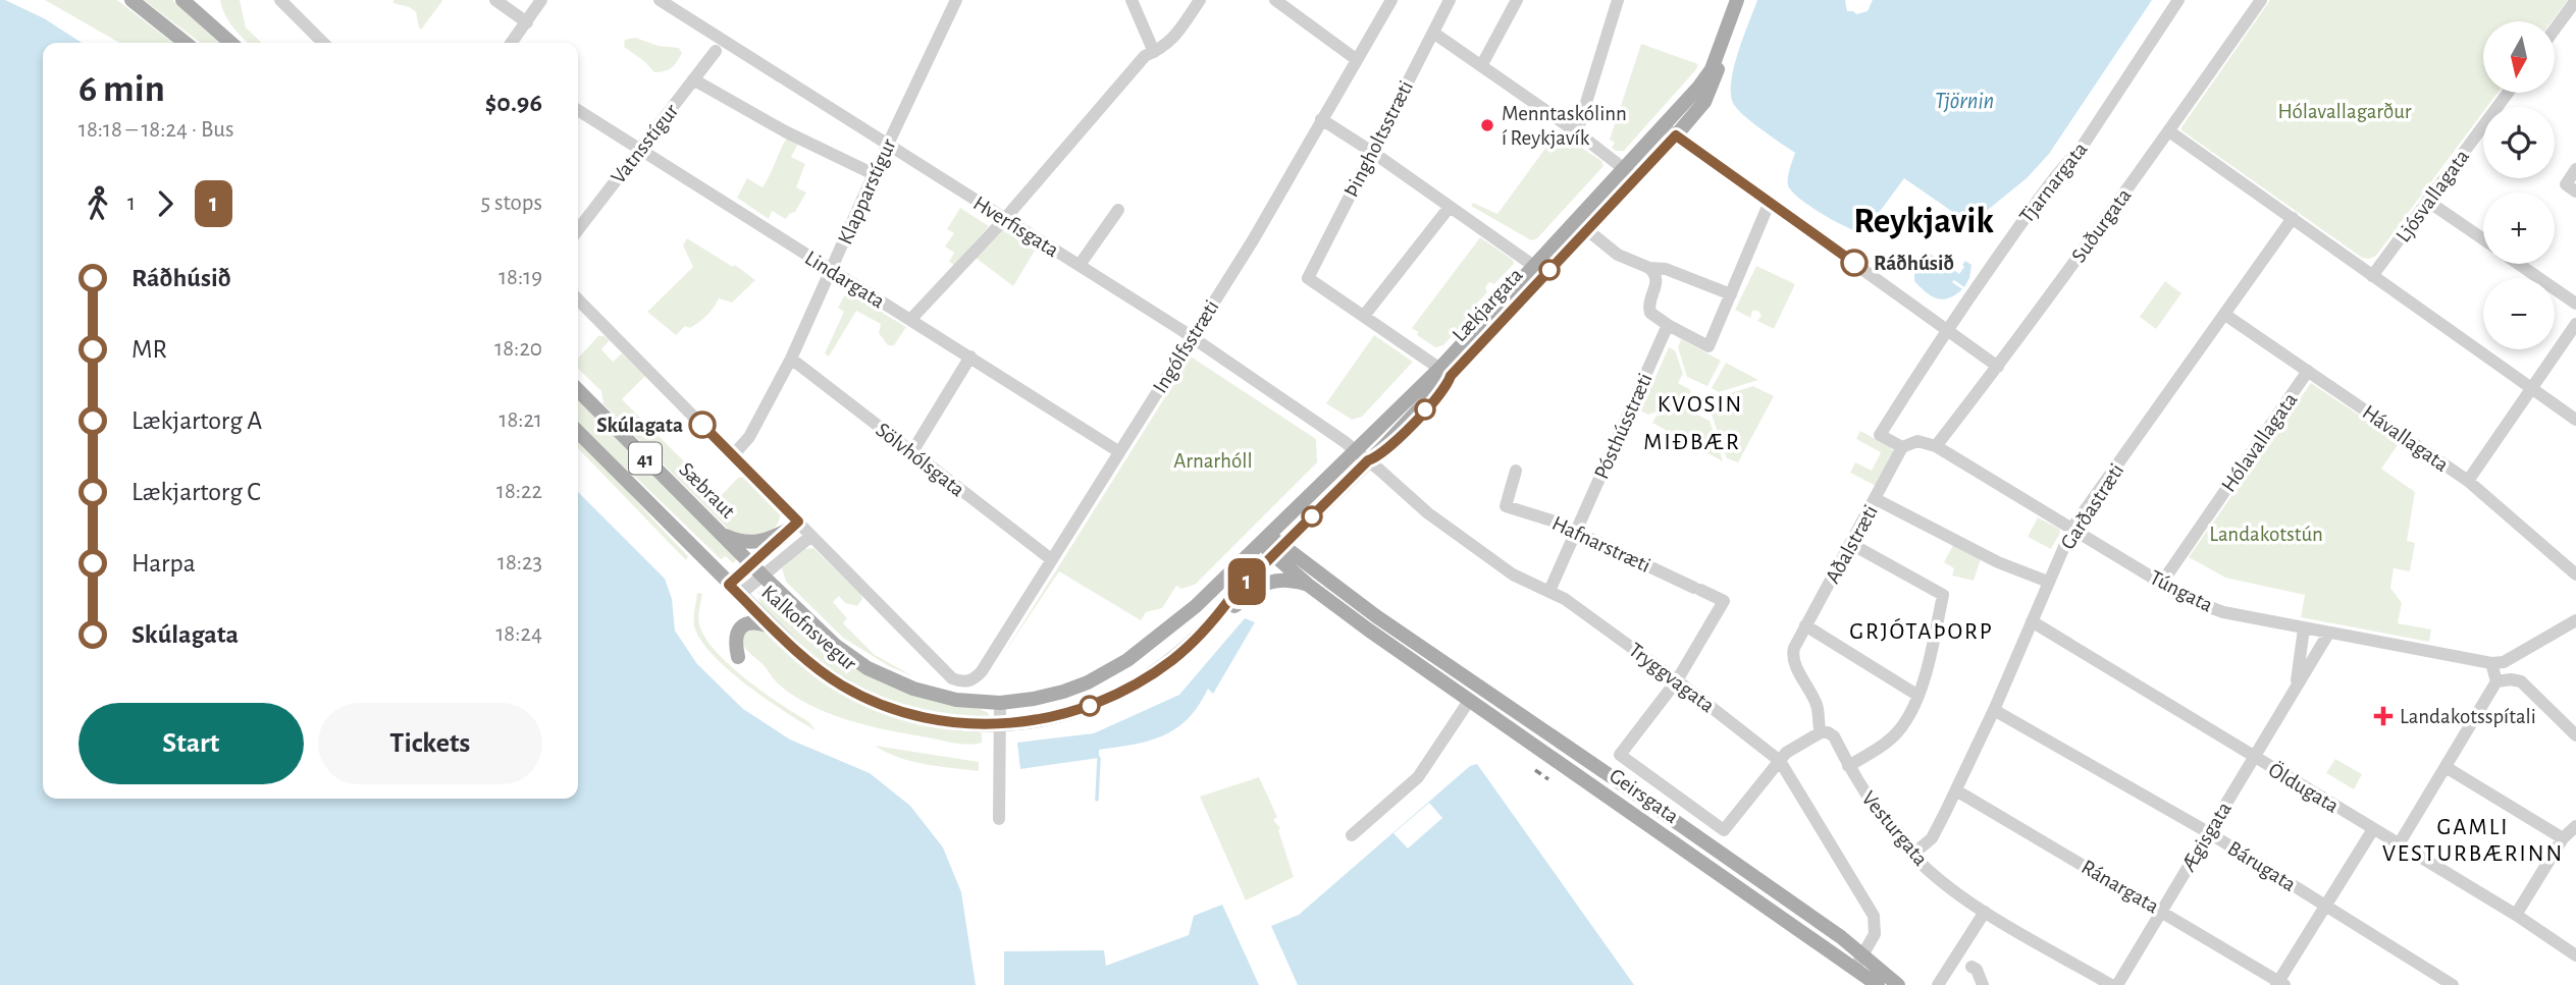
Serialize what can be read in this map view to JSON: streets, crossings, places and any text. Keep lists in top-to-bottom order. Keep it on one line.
{"streets":{"main road":["Lækjargata","41","Sæbraut","Kalkofnsvegur","Geirsgata"],"street":["Þingholtsstræti","Vatnsstígur","Tjarnargata","Klapparstígur","Ljósvallagata","Suðurgata","Hverfisgata","Lindargata","Ingólfsstræti","Pósthússtræti","Hávallagata","Hólavallagata","Sölvhólsgata","Garðastræti","Hafnarstræti","Aðalstræti","Túngata","Tryggvagata","Öldugata","Vesturgata","Ægisgata","Bárugata","Ránargata"]},"crossings":[["Vatnsstígur","Lindargata"],["Tjarnargata","Aðalstræti"],["Klapparstígur","Hverfisgata"],["Klapparstígur","Lindargata"],["Klapparstígur","Sölvhólsgata"],["Suðurgata","Túngata"],["Hverfisgata","Lækjargata"],["Hverfisgata","Ingólfsstræti"],["Hverfisgata","Tryggvagata"],["Lindargata","Ingólfsstræti"],["Lækjargata","Kalkofnsvegur"],["Lækjargata","Tryggvagata"],["Lækjargata","Geirsgata"],["Ingólfsstræti","Sölvhólsgata"],["Pósthússtræti","Hafnarstræti"],["Pósthússtræti","Tryggvagata"],["Hávallagata","Hólavallagata"],["Hávallagata","Garðastræti"],["Hólavallagata","Túngata"],["41","Kalkofnsvegur"],["Sæbraut","Kalkofnsvegur"],["Garðastræti","Túngata"],["Garðastræti","Öldugata"],["Garðastræti","Vesturgata"],["Garðastræti","Bárugata"],["Garðastræti","Ránargata"],["Hafnarstræti","Tryggvagata"],["Aðalstræti","Vesturgata"],["Túngata","Ægisgata"],["Kalkofnsvegur","Geirsgata"],["Tryggvagata","Geirsgata"],["Öldugata","Ægisgata"],["Ægisgata","Bárugata"],["Ægisgata","Ránargata"]],"districts":["Reykjavik","KVOSIN","MIÐBÆR","GRJÓTAÞORP","GAMLI VESTURBÆRINN"],"water":["Tjörnin"],"parks":["Hólavallagarður","Arnarhóll","Landakotstún"],"places":{"other":["Menntaskólinn í Reykjavík","Ráðhúsið","Skúlagata"],"health":["Landakotsspítali"]},"lines":["bus line 1"],"north":"bottom","page":{"on_map":"1","map_buttons":["+","−"],"heading":["6 min","18:18 – 18:24 · Bus","$0.96"],"legs":["1","1","5 stops"],"list":[{"name":"Ráðhúsið","value":"18:19"},{"name":"MR","value":"18:20"},{"name":"Lækjartorg A","value":"18:21"},{"name":"Lækjartorg C","value":"18:22"},{"name":"Harpa","value":"18:23"},{"name":"Skúlagata","value":"18:24"}],"buttons":["Start","Tickets"]}}
